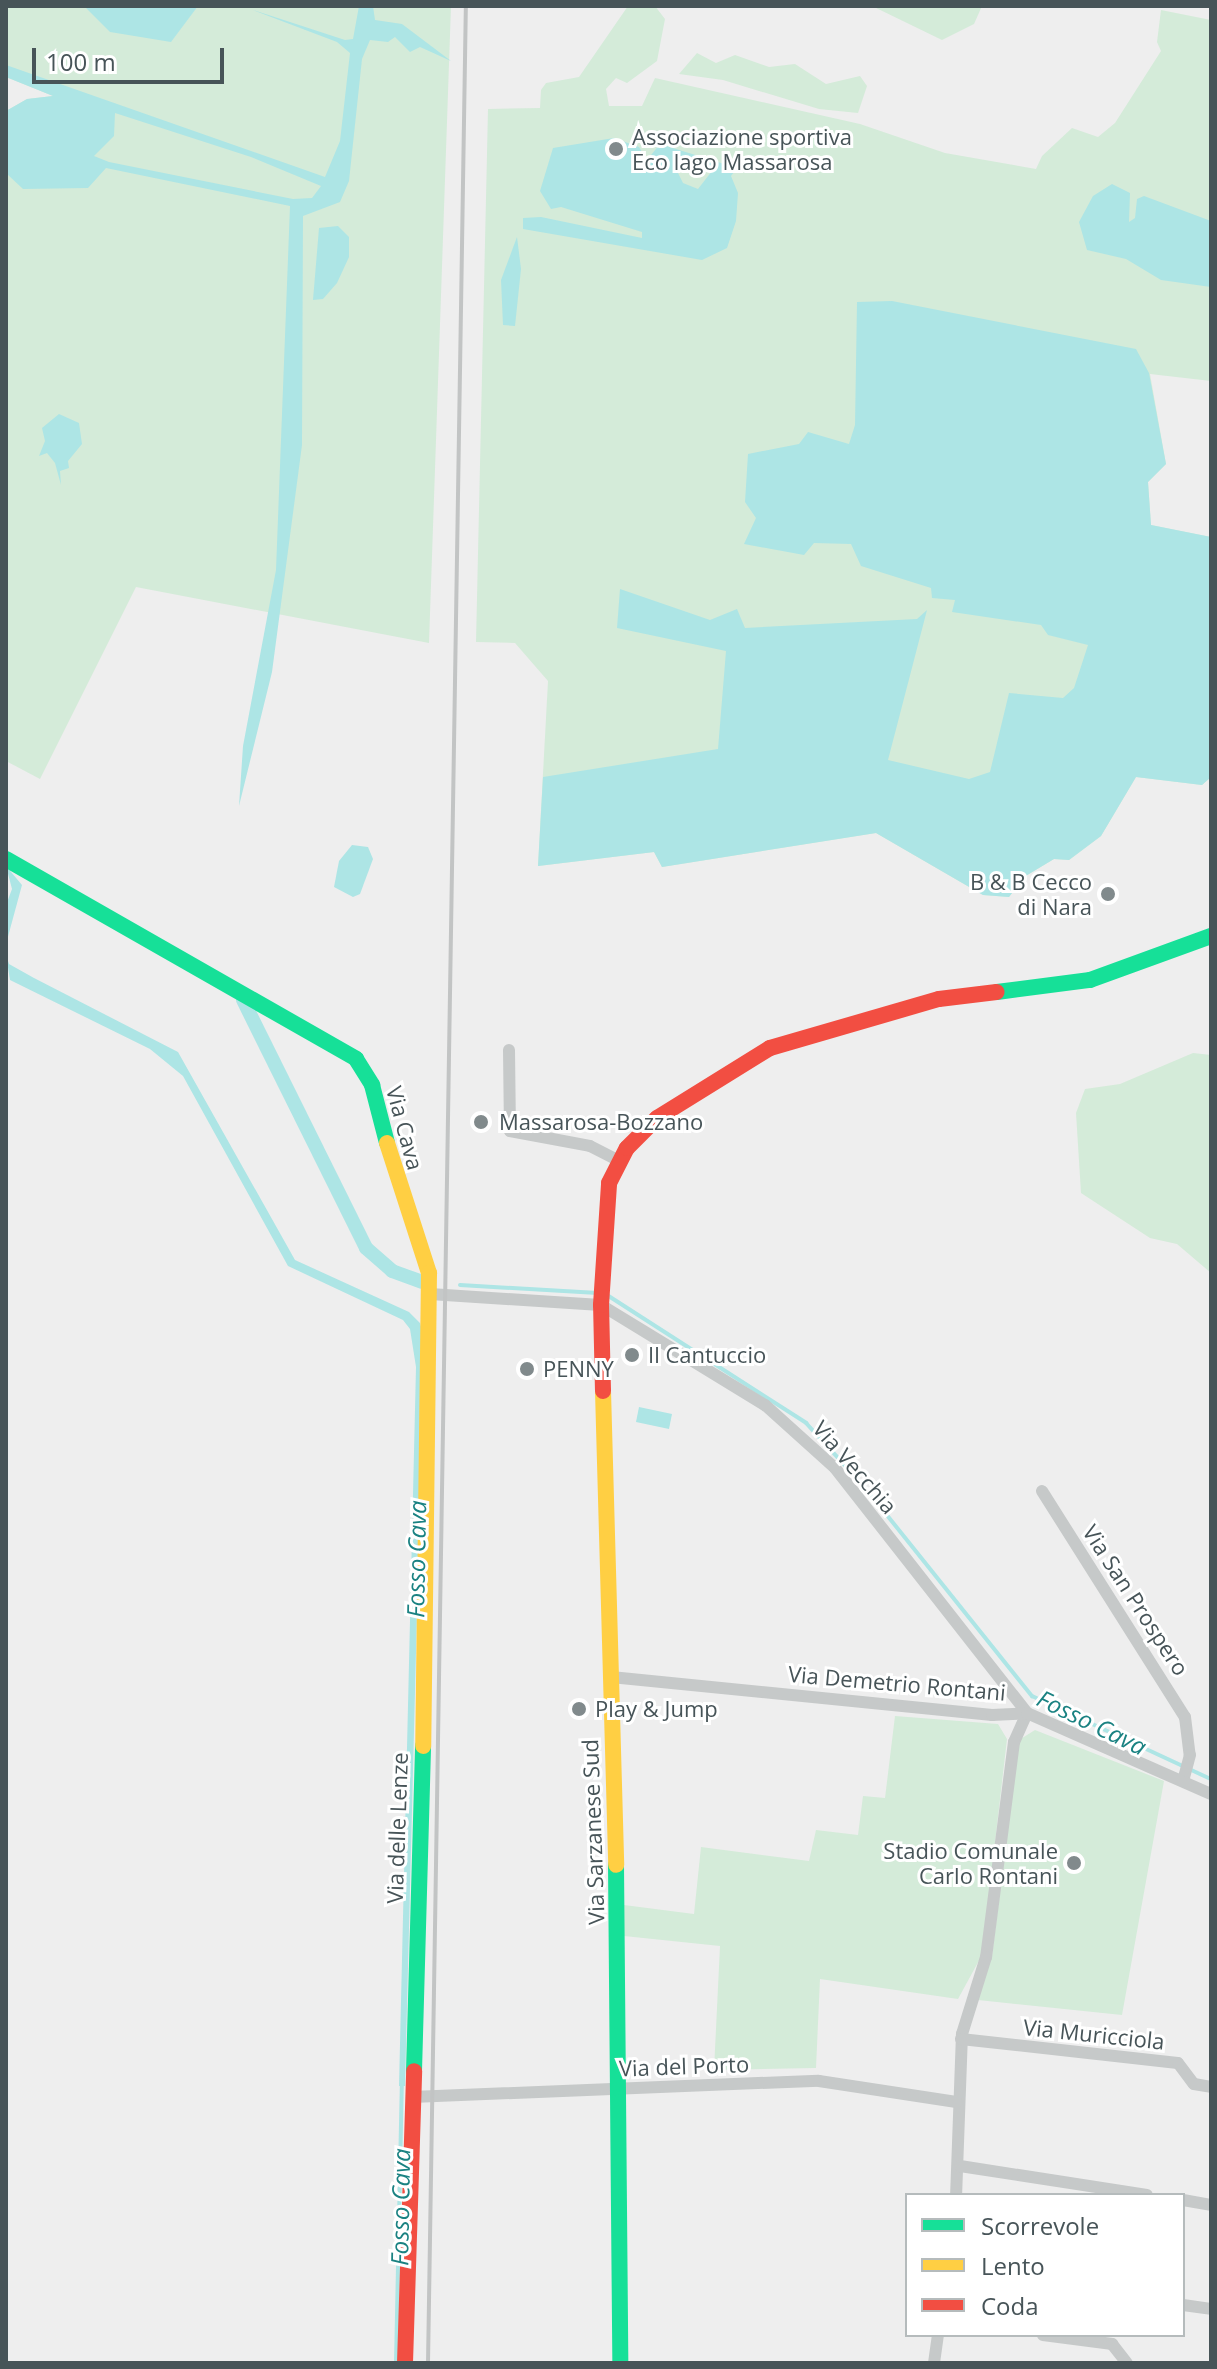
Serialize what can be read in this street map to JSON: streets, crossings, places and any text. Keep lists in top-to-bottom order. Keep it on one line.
{"streets":{"main road":["Via Cava","Via delle Lenze","Via Sarzanese Sud"],"street":["Via Vecchia","Via San Prospero","Via Demetrio Rontani","Via Muricciola","Via del Porto"]},"crossings":[["Via Cava","Via delle Lenze"],["Via Vecchia","Via Demetrio Rontani"],["Via Vecchia","Via Sarzanese Sud"],["Via San Prospero","Via Demetrio Rontani"],["Via Demetrio Rontani","Via Sarzanese Sud"],["Via delle Lenze","Via del Porto"],["Via Sarzanese Sud","Via del Porto"]],"water":["Fosso Cava"],"places":["Associazione sportiva Eco lago Massarosa","B & B Cecco di Nara","Massarosa-Bozzano","Il Cantuccio","PENNY","Play & Jump","Stadio Comunale Carlo Rontani"],"legend":["Scorrevole","Lento","Coda"],"scale_bar":"100 m"}
